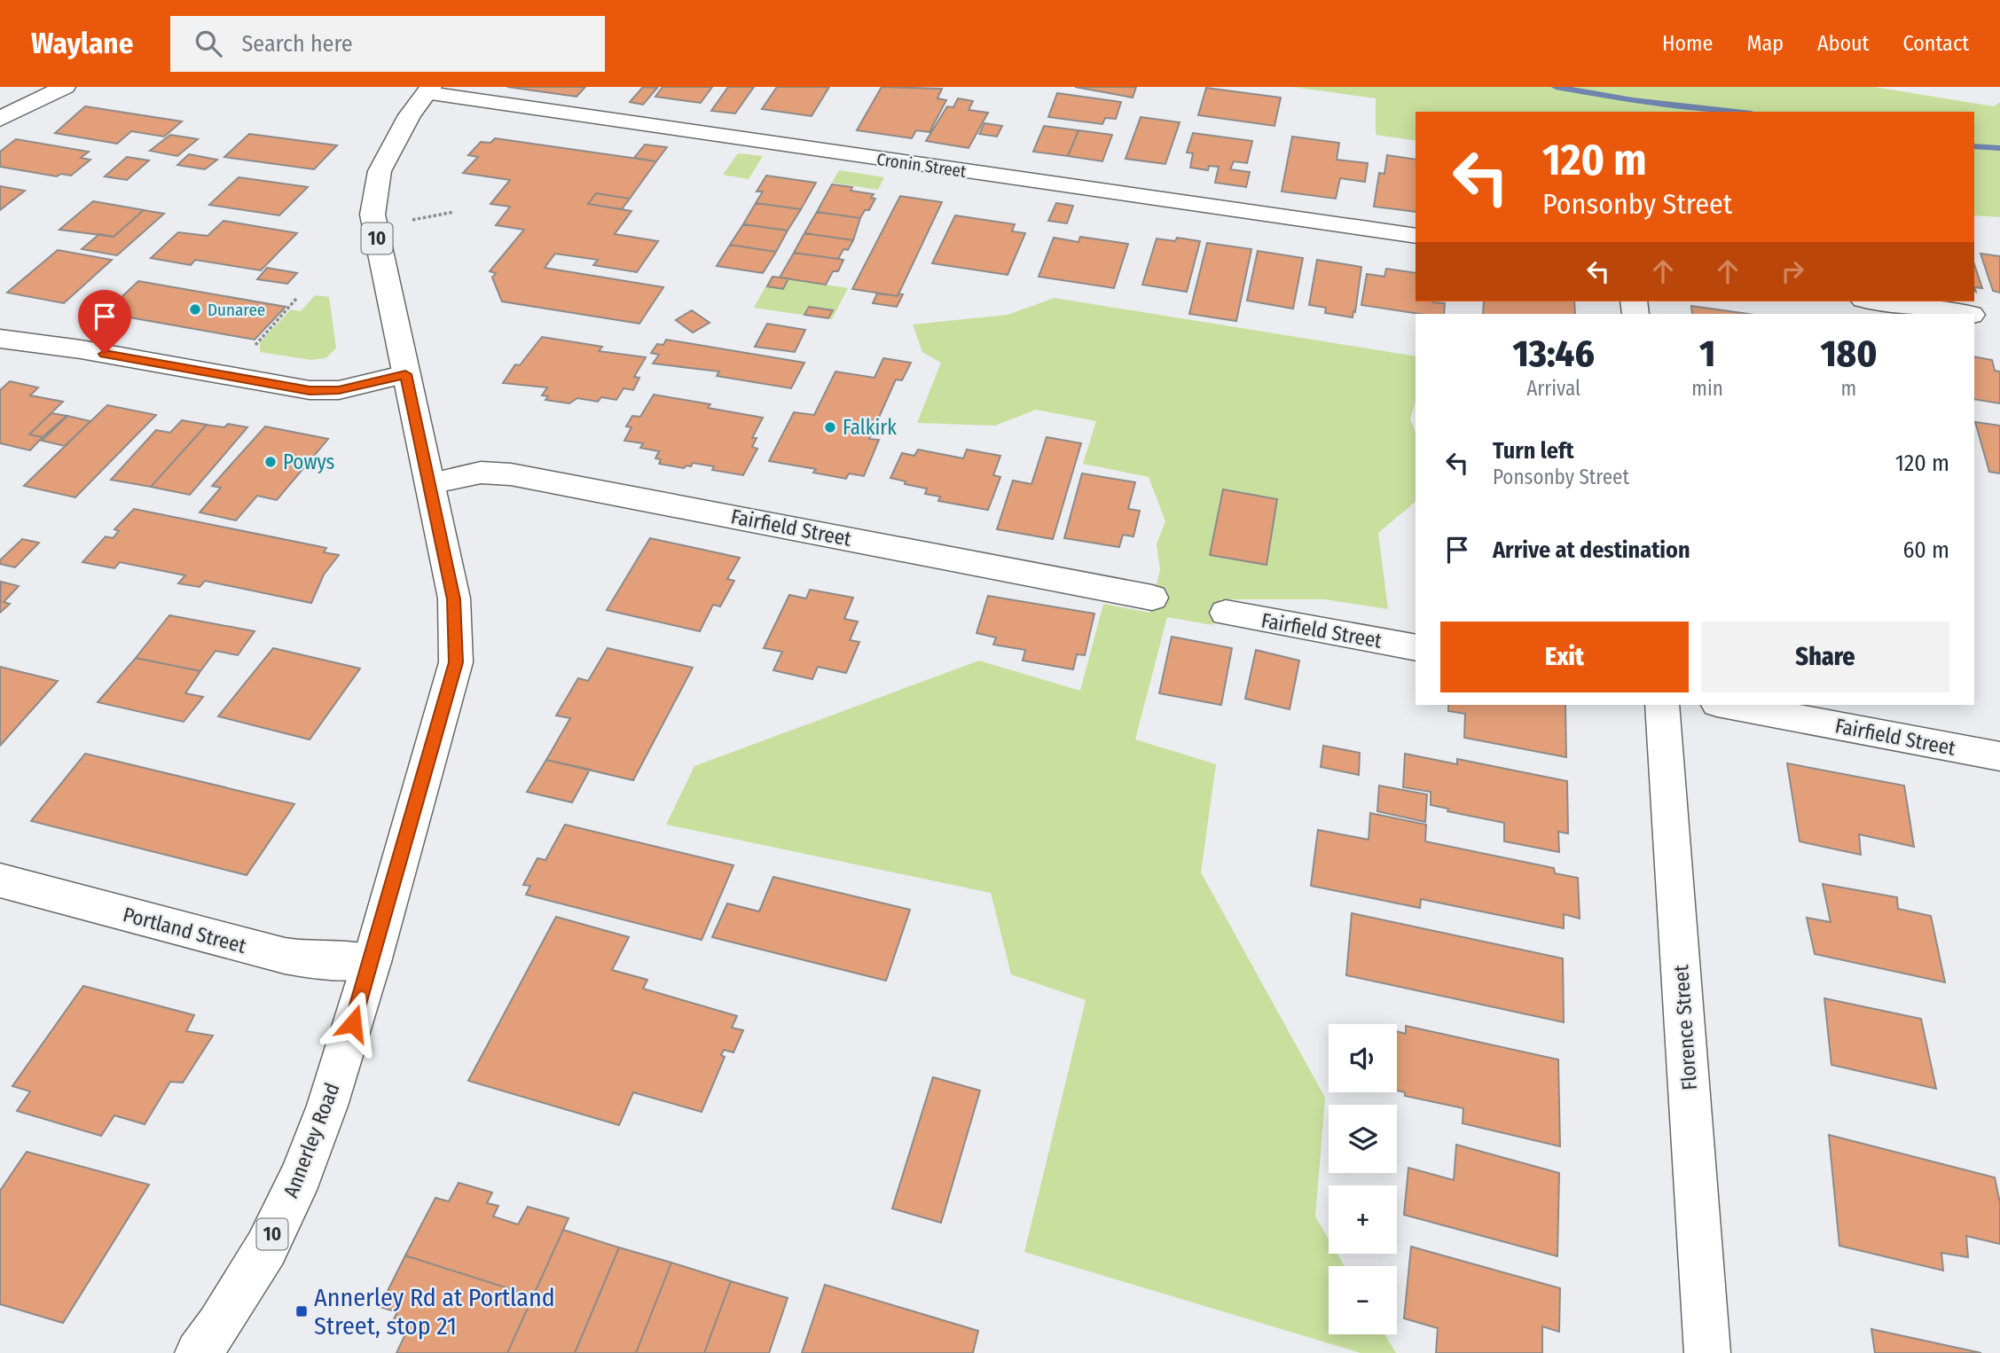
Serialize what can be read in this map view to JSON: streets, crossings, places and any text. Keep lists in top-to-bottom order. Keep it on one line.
{"streets":{"main road":["Cronin Street","10","Fairfield Street","Portland Street","Florence Street","Annerley Road"]},"crossings":[["Cronin Street","Annerley Road"],["Fairfield Street","Annerley Road"],["Portland Street","Annerley Road"]],"places":{"other":["Dunaree","Falkirk","Powys"],"transit":["Annerley Rd at Portland Street, stop 21"]},"page":{"header":"Waylane","search":"Search here","nav":["Home","Map","About","Contact"],"turn":["120 m","Ponsonby Street"],"eta":["13:46","Arrival","1","min","180","m"],"list":[{"name":"Turn left","note":"Ponsonby Street","value":"120 m"},{"name":"Arrive at destination","value":"60 m"}],"buttons":["Exit","Share"],"map_buttons":["+","−"]}}
